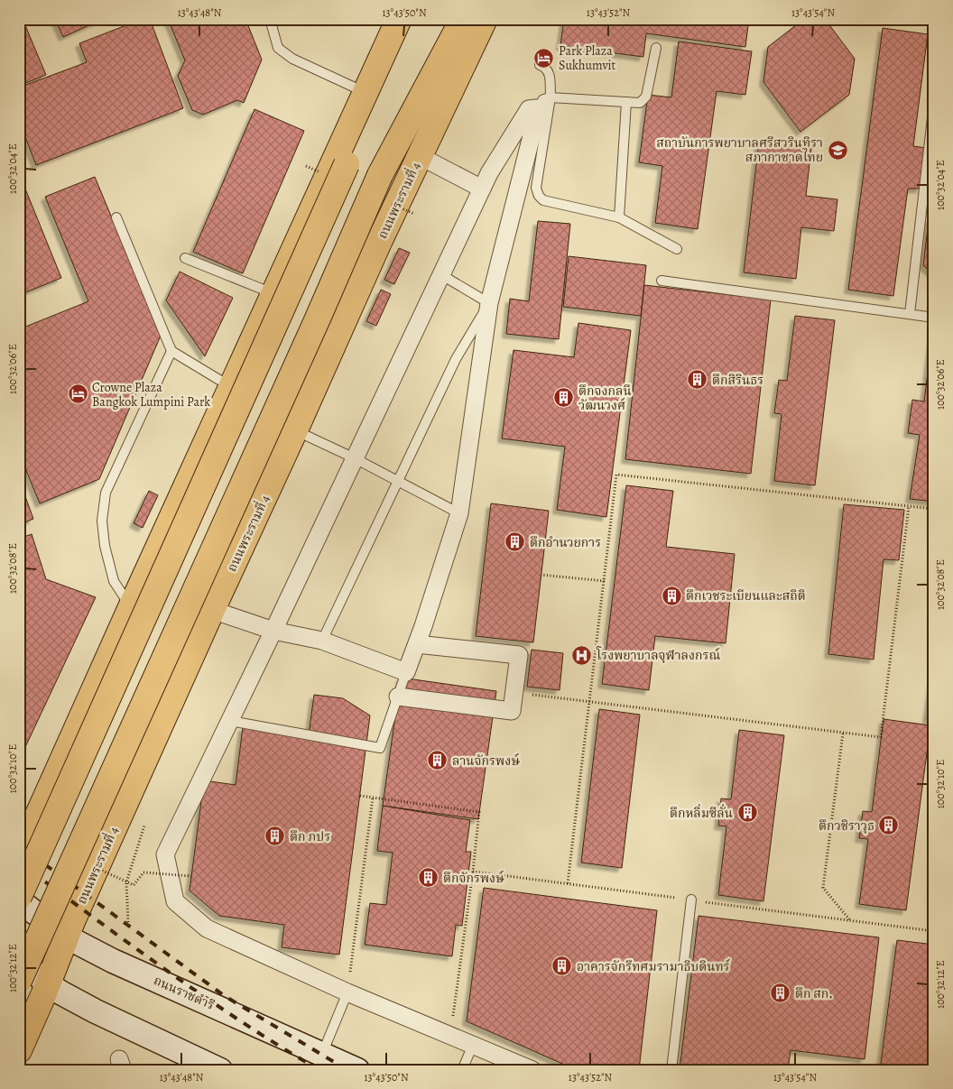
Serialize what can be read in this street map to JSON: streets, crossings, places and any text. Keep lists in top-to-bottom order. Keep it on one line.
{"streets":{"main road":["ถนนพระรามที่ 4","ถนนราชดำริ"]},"crossings":[["ถนนพระรามที่ 4","ถนนราชดำริ"]],"places":{"hotel":["Park Plaza Sukhumvit","Crowne Plaza Bangkok Lumpini Park"],"school or university":["สถาบันการพยาบาลศรีสวรินทิรา สภากาชาดไทย"],"building":["ตึกสิรินธร","ตึกจงกลนี วัฒนวงศ์","ตึกอำนวยการ","ตึกเวชระเบียนและสถิติ","ลานจักรพงษ์","ตึกหลิ่มซีลั่น","ตึกวชิราวุธ","ตึก ภปร","ตึกจักรพงษ์","อาคารจักรีทศมรามาธิบดินทร์","ตึก สก."],"hospital":["โรงพยาบาลจุฬาลงกรณ์"]},"coordinates":["13°43'48\"N","13°43'50\"N","13°43'52\"N","13°43'54\"N","100°32'04\"E","100°32'06\"E","100°32'08\"E","100°32'10\"E","100°32'12\"E"]}
